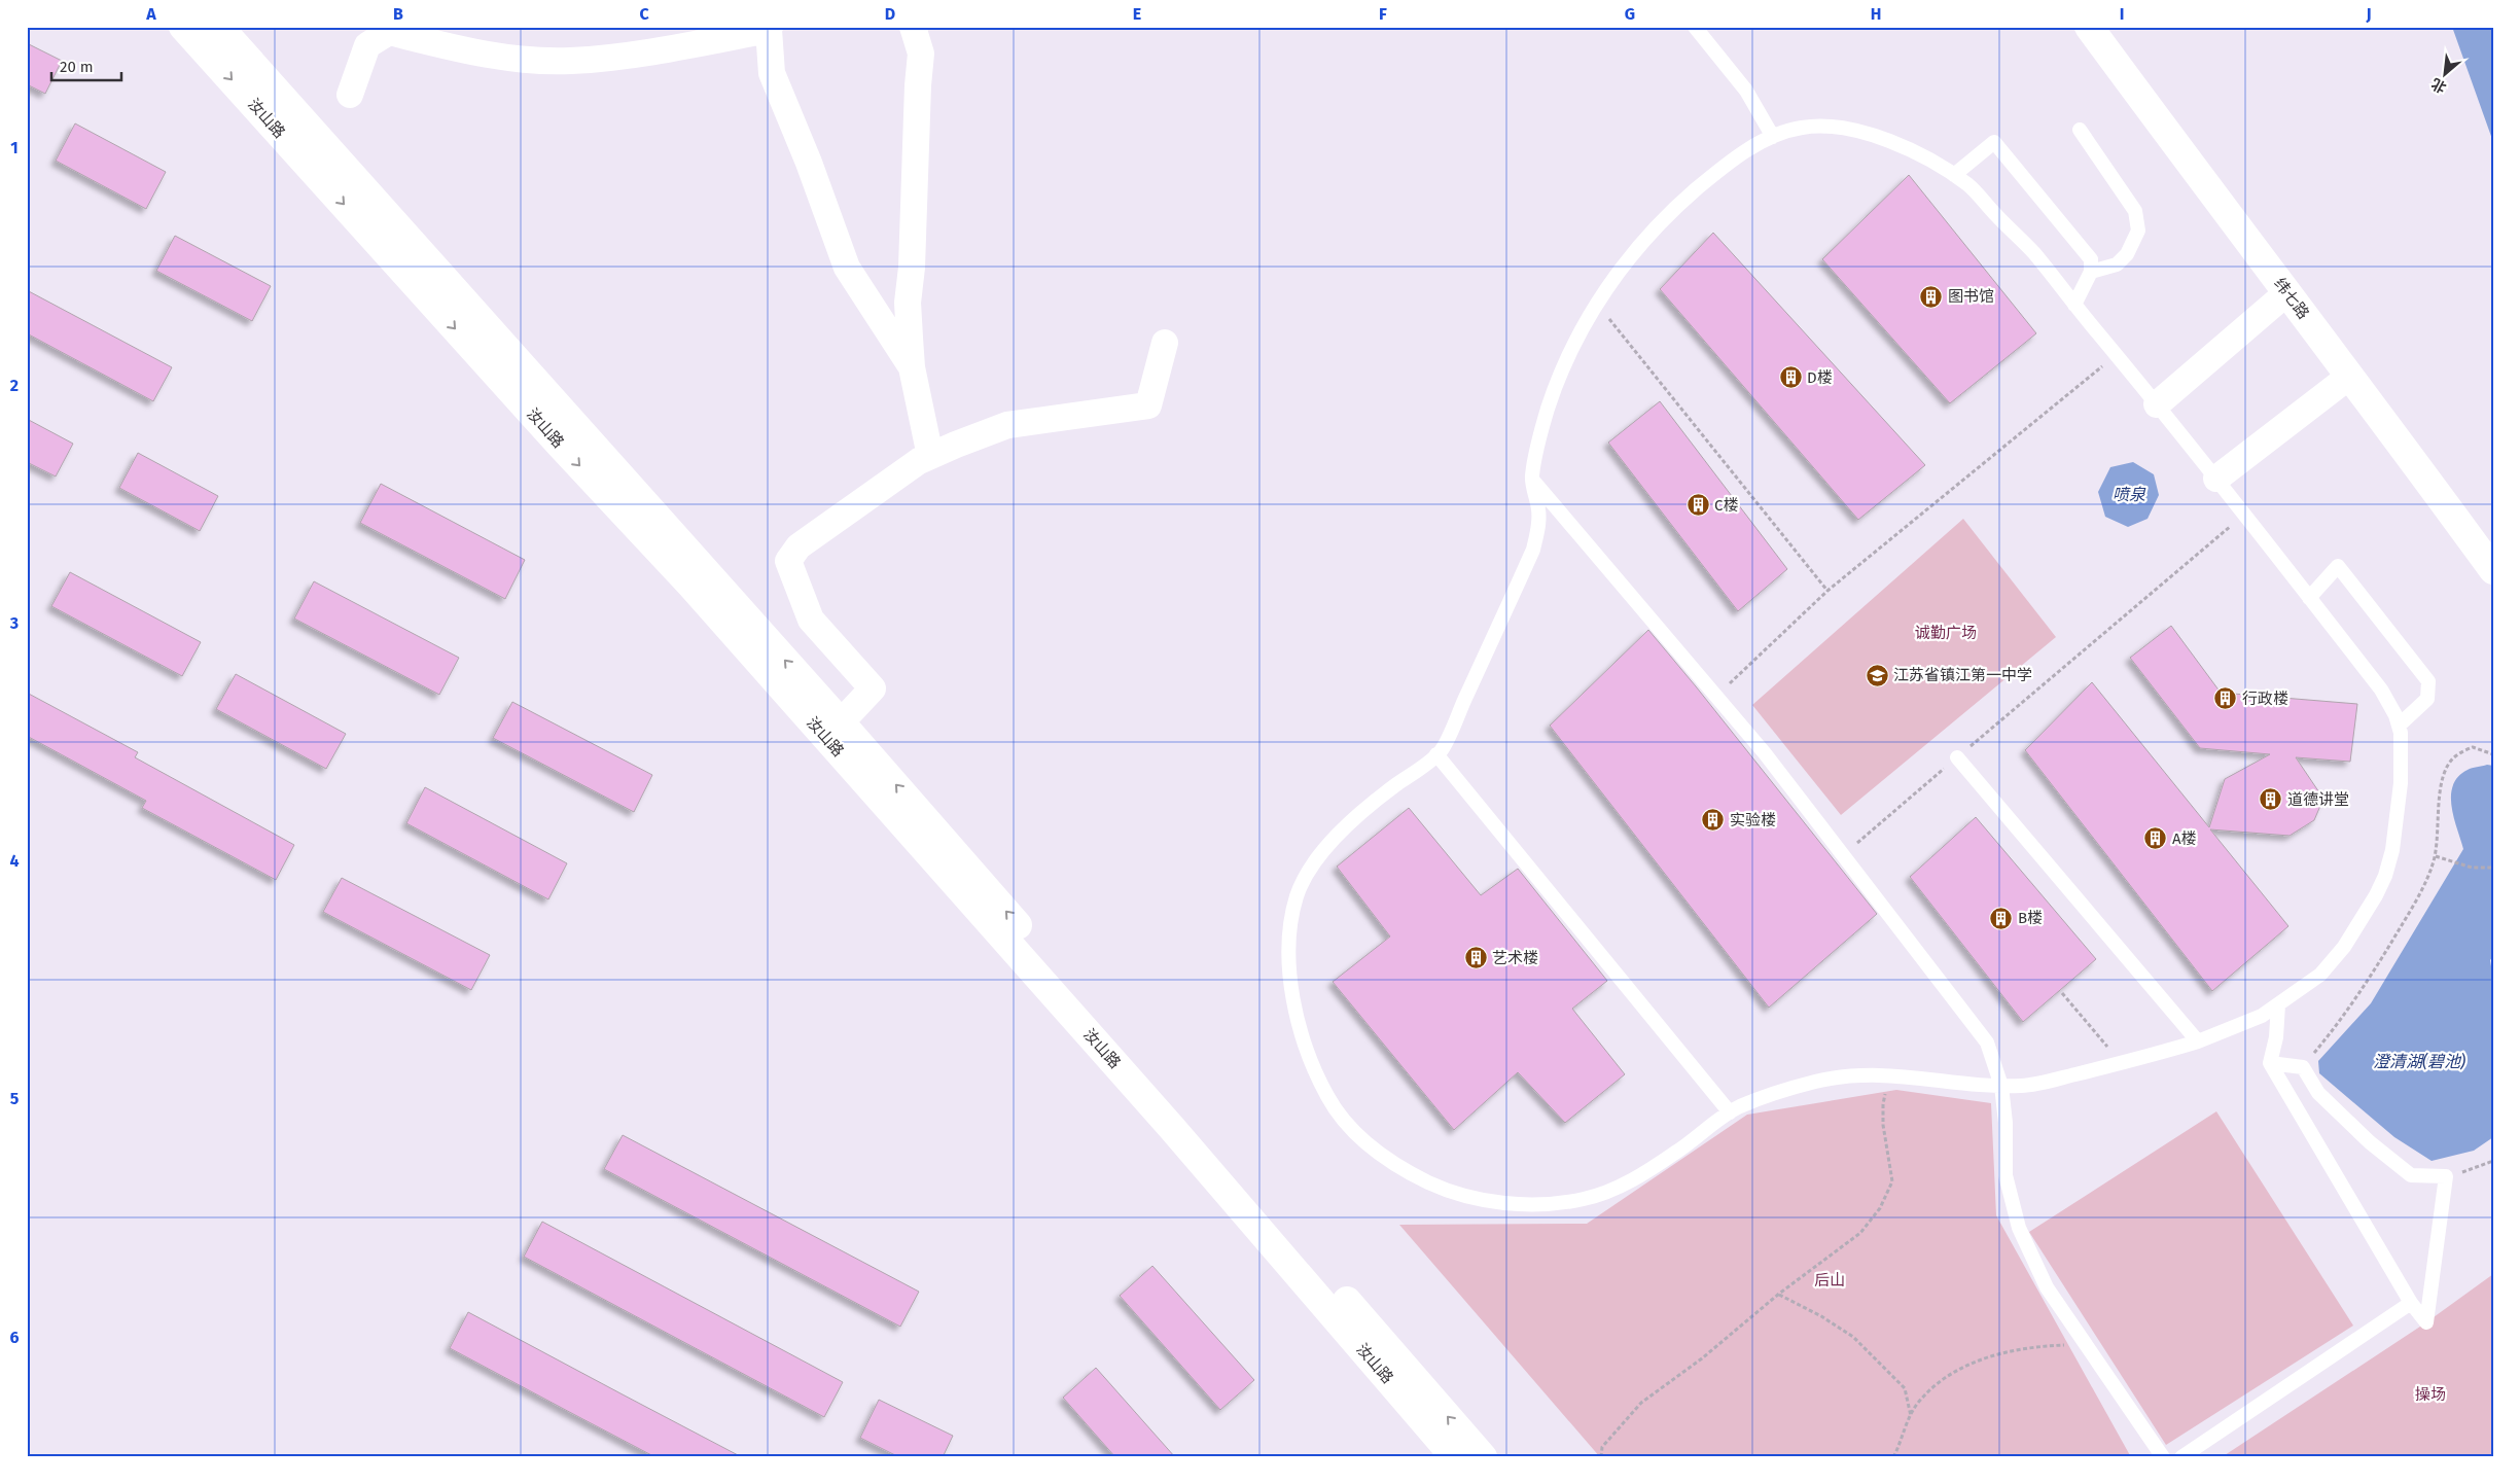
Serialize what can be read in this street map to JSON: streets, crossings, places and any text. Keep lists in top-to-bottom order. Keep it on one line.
{"streets":{"street":["汝山路","纬七路"]},"water":["喷泉","澄清湖(碧池)"],"parks":["诚勤广场","后山","操场"],"places":{"building":["图书馆","D楼","C楼","行政楼","道德讲堂","实验楼","A楼","B楼","艺术楼"],"school or university":["江苏省镇江第一中学"]},"scale_bar":"20 m","north":"bottom left","grid":{"columns":["A","B","C","D","E","F","G","H","I","J"],"rows":["1","2","3","4","5","6"]}}
